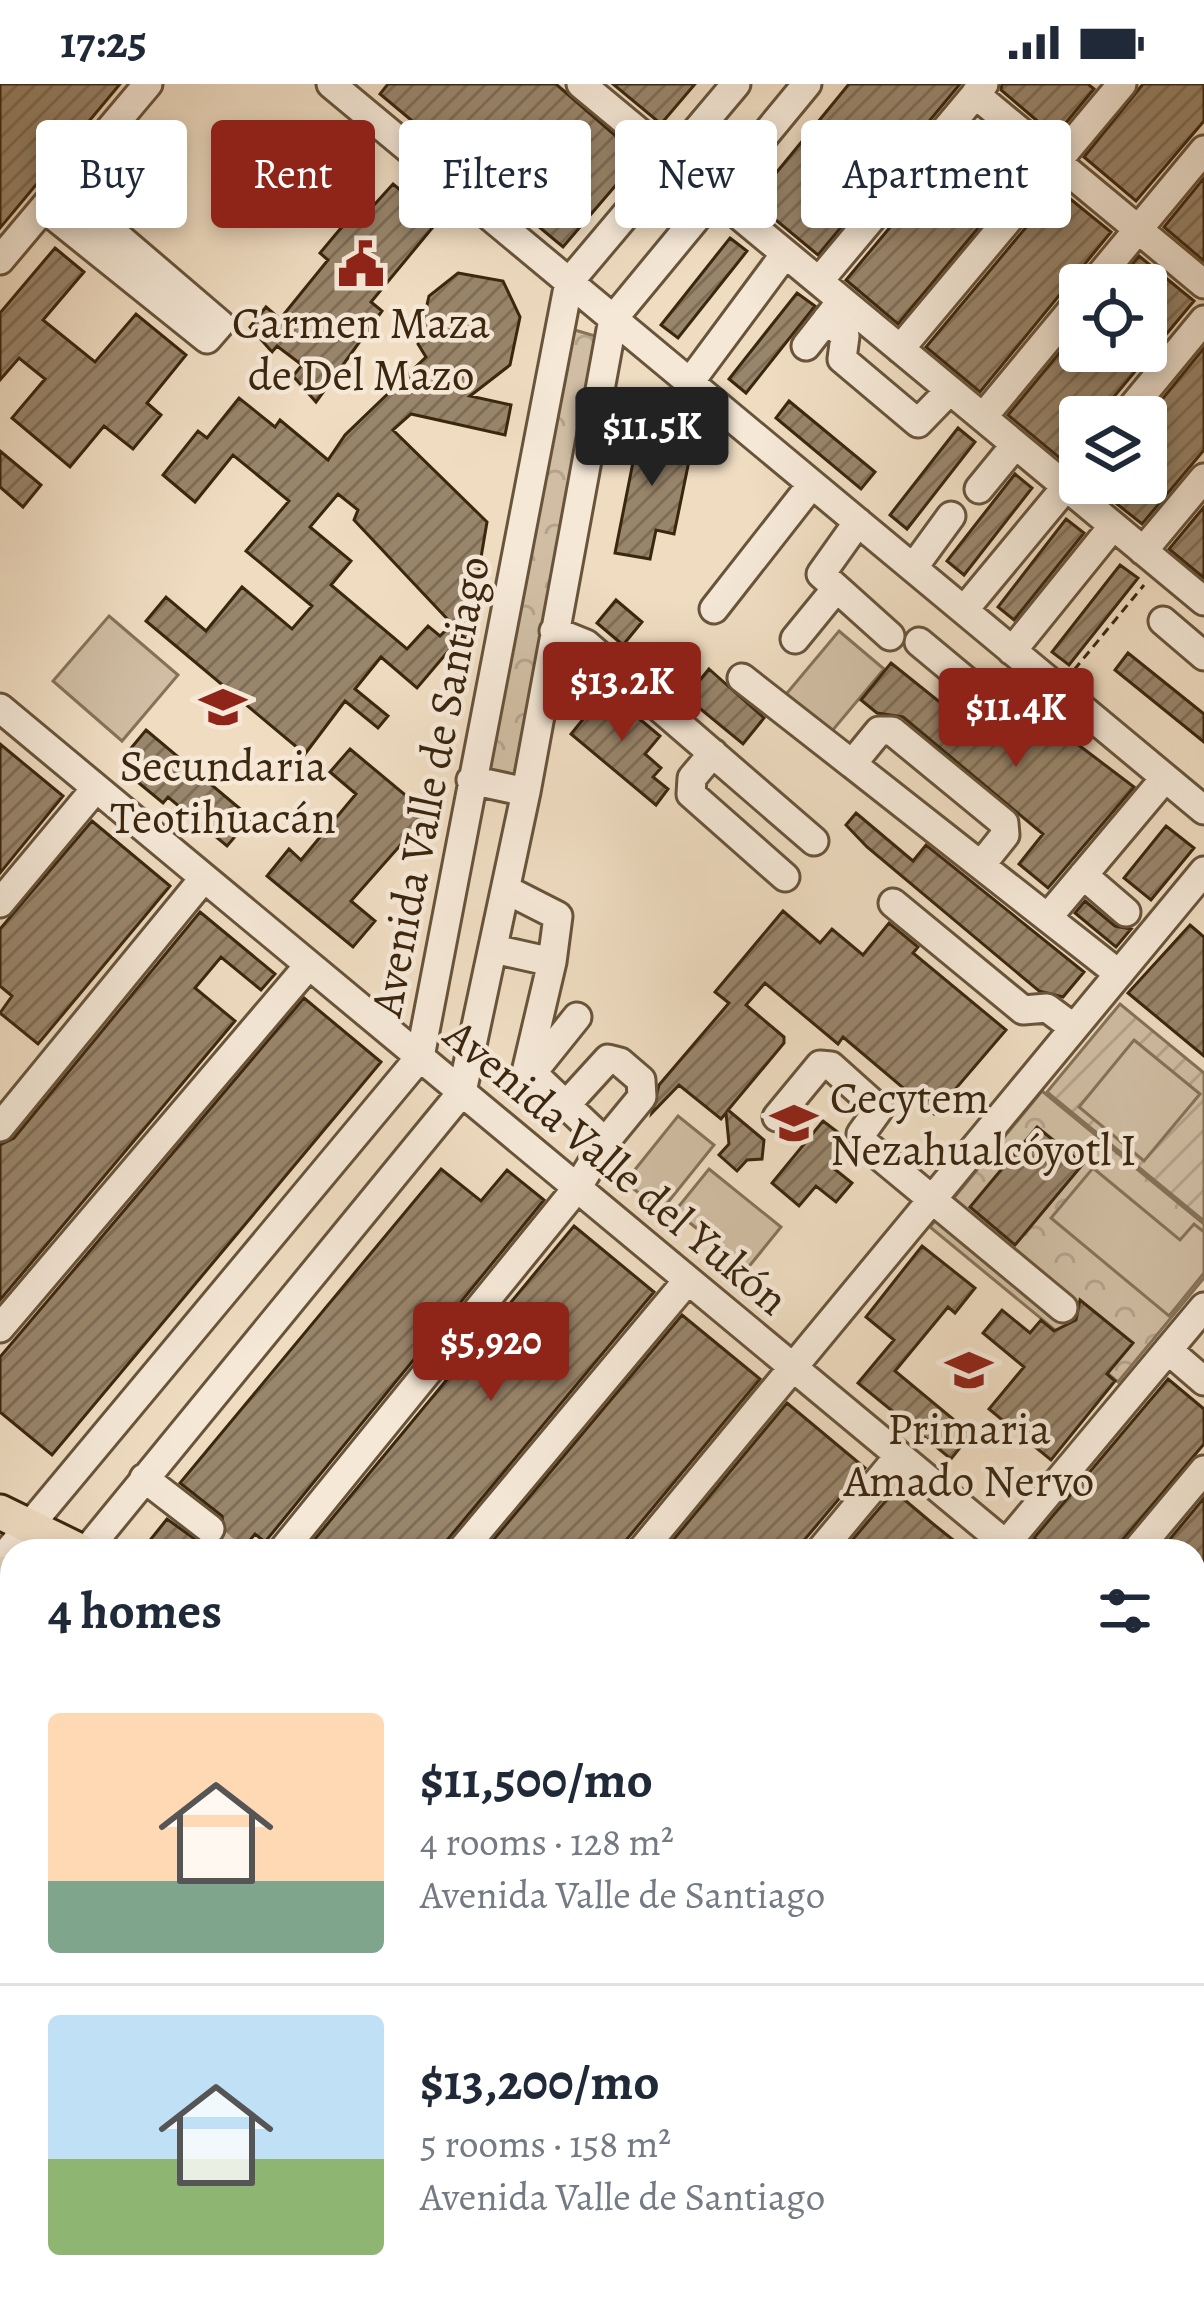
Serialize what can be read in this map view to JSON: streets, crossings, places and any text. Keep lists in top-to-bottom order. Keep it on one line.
{"streets":{"street":["Avenida Valle de Santiago","Avenida Valle del Yukón"]},"crossings":[["Avenida Valle de Santiago","Avenida Valle del Yukón"]],"places":{"public building":["Carmen Maza de Del Mazo"],"school or university":["Secundaria Teotihuacán","Cecytem Nezahualcóyotl I","Primaria Amado Nervo"]},"page":{"status":"17:25","chip":["Buy","Rent","Filters","New","Apartment"],"price":["$11.5K","$13.2K","$11.4K","$5,920"],"heading":"4 homes","list":[{"name":"$11,500/mo","note":"4 rooms · 128 m² · Avenida Valle de Santiago"},{"name":"$13,200/mo","note":"5 rooms · 158 m² · Avenida Valle de Santiago"}]}}
